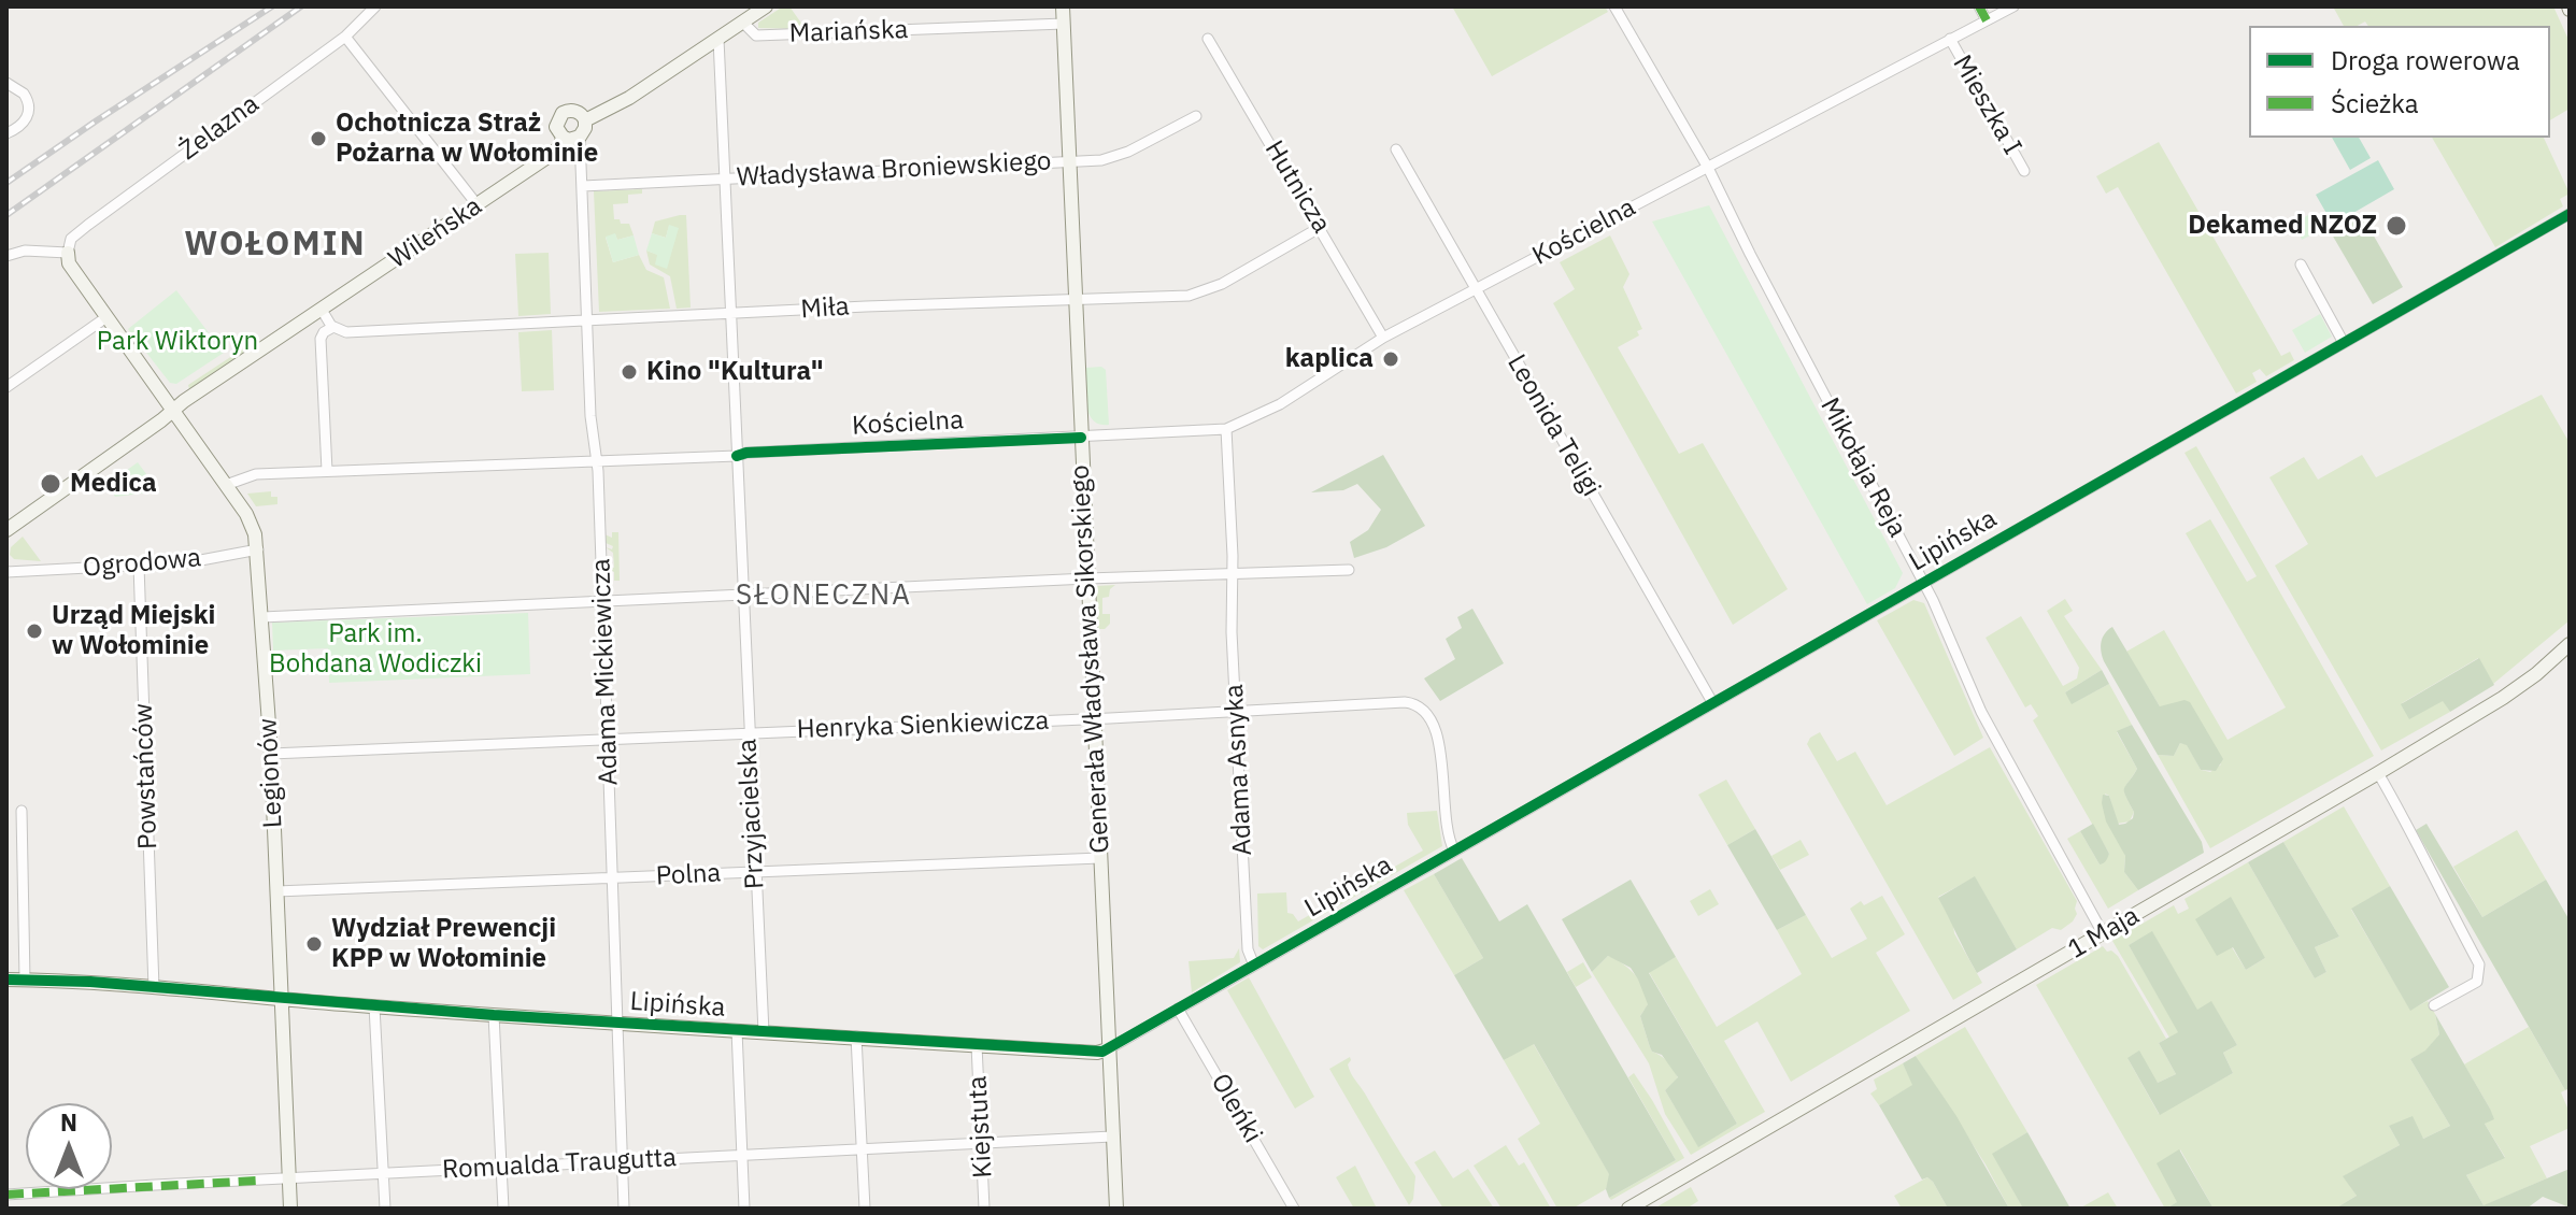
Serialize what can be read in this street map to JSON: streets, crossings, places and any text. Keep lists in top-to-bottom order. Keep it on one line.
{"streets":{"street":["Mariańska","Mieszka I","Żelazna","Władysława Broniewskiego","Hutnicza","Kościelna","Wileńska","Miła","Leonida Teligi","Mikołaja Reja","Lipińska","Ogrodowa","Generała Władysława Sikorskiego","Adama Mickiewicza","Henryka Sienkiewicza","Adama Asnyka","Legionów","Powstańców","Przyjacielska","Polna","1 Maja","Oleńki","Kiejstuta","Romualda Traugutta"]},"crossings":[["Mariańska","Generała Władysława Sikorskiego"],["Mieszka I","Kościelna"],["Żelazna","Legionów"],["Władysława Broniewskiego","Generała Władysława Sikorskiego"],["Władysława Broniewskiego","Adama Mickiewicza"],["Władysława Broniewskiego","Przyjacielska"],["Hutnicza","Kościelna"],["Hutnicza","Miła"],["Kościelna","Leonida Teligi"],["Kościelna","Mikołaja Reja"],["Kościelna","Generała Władysława Sikorskiego"],["Kościelna","Adama Mickiewicza"],["Kościelna","Adama Asnyka"],["Kościelna","Legionów"],["Kościelna","Przyjacielska"],["Wileńska","Adama Mickiewicza"],["Wileńska","Legionów"],["Miła","Generała Władysława Sikorskiego"],["Miła","Adama Mickiewicza"],["Miła","Przyjacielska"],["Leonida Teligi","Lipińska"],["Mikołaja Reja","Lipińska"],["Mikołaja Reja","1 Maja"],["Lipińska","Generała Władysława Sikorskiego"],["Lipińska","Adama Mickiewicza"],["Lipińska","Henryka Sienkiewicza"],["Lipińska","Adama Asnyka"],["Lipińska","Legionów"],["Lipińska","Powstańców"],["Lipińska","Przyjacielska"],["Lipińska","Oleńki"],["Lipińska","Kiejstuta"],["Ogrodowa","Legionów"],["Ogrodowa","Powstańców"],["Generała Władysława Sikorskiego","Henryka Sienkiewicza"],["Generała Władysława Sikorskiego","Polna"],["Generała Władysława Sikorskiego","Romualda Traugutta"],["Adama Mickiewicza","Henryka Sienkiewicza"],["Adama Mickiewicza","Polna"],["Adama Mickiewicza","Romualda Traugutta"],["Henryka Sienkiewicza","Adama Asnyka"],["Henryka Sienkiewicza","Legionów"],["Henryka Sienkiewicza","Przyjacielska"],["Legionów","Polna"],["Legionów","Romualda Traugutta"],["Przyjacielska","Polna"],["Kiejstuta","Romualda Traugutta"]],"districts":["WOŁOMIN","SŁONECZNA"],"parks":["Park Wiktoryn","Park im. Bohdana Wodiczki"],"places":["Ochotnicza Straż Pożarna w Wołominie","Dekamed NZOZ","kaplica","Kino \"Kultura\"","Medica","Urząd Miejski w Wołominie","Wydział Prewencji KPP w Wołominie"],"legend":["Droga rowerowa","Ścieżka"],"north":"top"}
